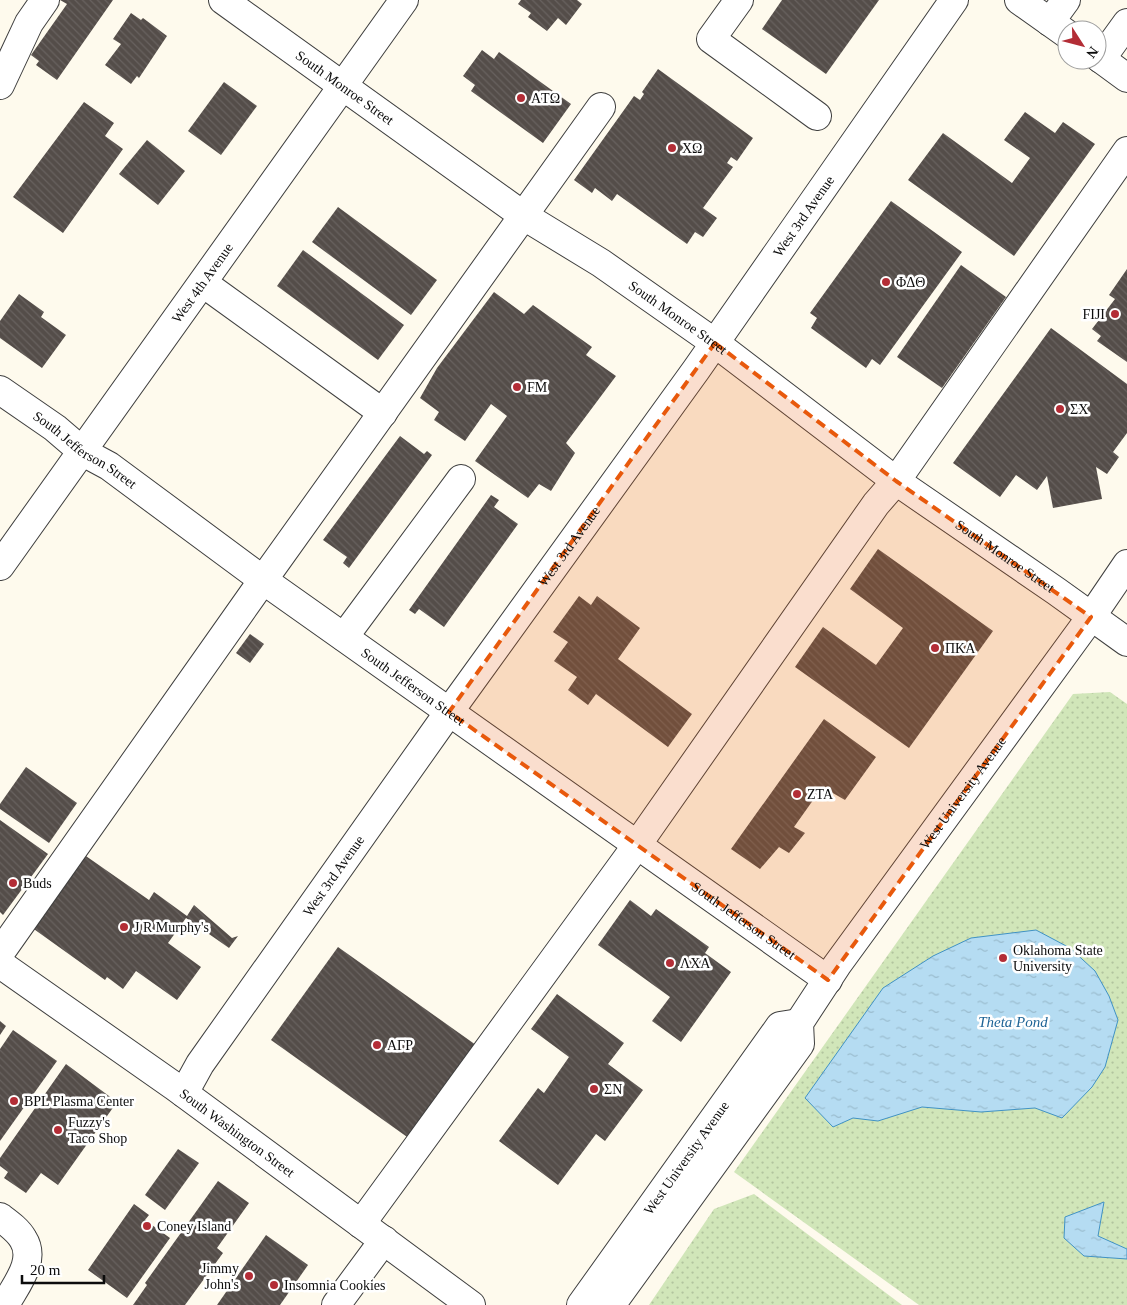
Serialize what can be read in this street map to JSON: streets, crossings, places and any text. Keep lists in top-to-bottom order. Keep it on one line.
{"streets":{"street":["South Monroe Street","West 3rd Avenue","West 4th Avenue","South Jefferson Street","West University Avenue","South Washington Street"]},"crossings":[["South Monroe Street","West 3rd Avenue"],["South Monroe Street","West 4th Avenue"],["South Monroe Street","West University Avenue"],["West 3rd Avenue","South Jefferson Street"],["West 3rd Avenue","South Washington Street"],["West 4th Avenue","South Jefferson Street"],["South Jefferson Street","West University Avenue"]],"water":["Theta Pond"],"places":["ΑTΩ","XΩ","ΦΔΘ","FIJI","FM","ΣX","ΠΚΑ","ΖΤΑ","Buds","J R Murphy's","Oklahoma State University","ΛXA","AΓP","ΣN","BPL Plasma Center","Fuzzy's Taco Shop","Coney Island","Jimmy John's","Insomnia Cookies"],"scale_bar":"20 m","north":"bottom right"}
